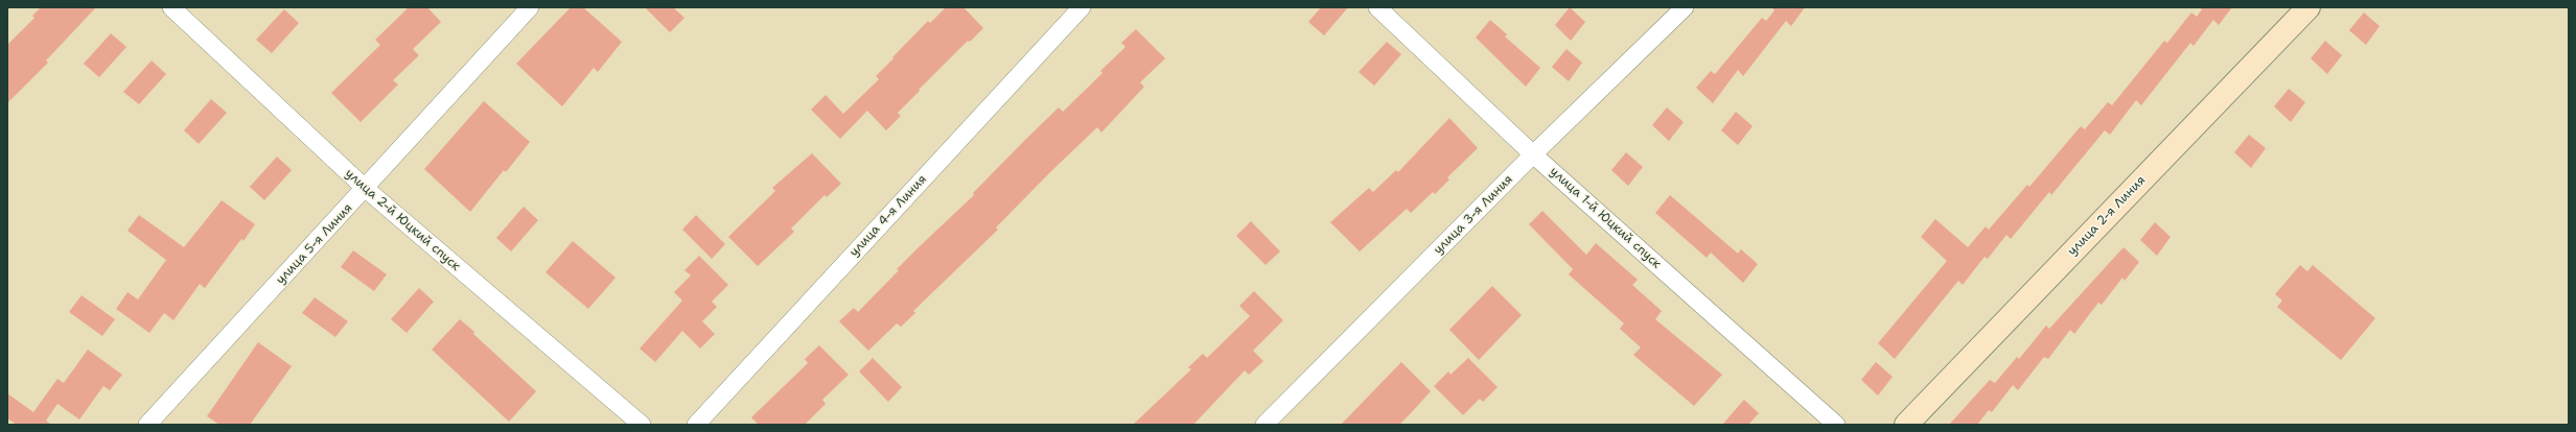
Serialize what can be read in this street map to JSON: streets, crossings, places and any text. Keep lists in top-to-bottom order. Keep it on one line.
{"streets":{"street":["улица 3-я Линия","улица 4-я Линия","улица 2-я Линия","улица 1-й Юцкий спуск","улица 2-й Юцкий спуск","улица 5-я Линия"]},"crossings":[["улица 3-я Линия","улица 1-й Юцкий спуск"],["улица 2-й Юцкий спуск","улица 5-я Линия"]]}
